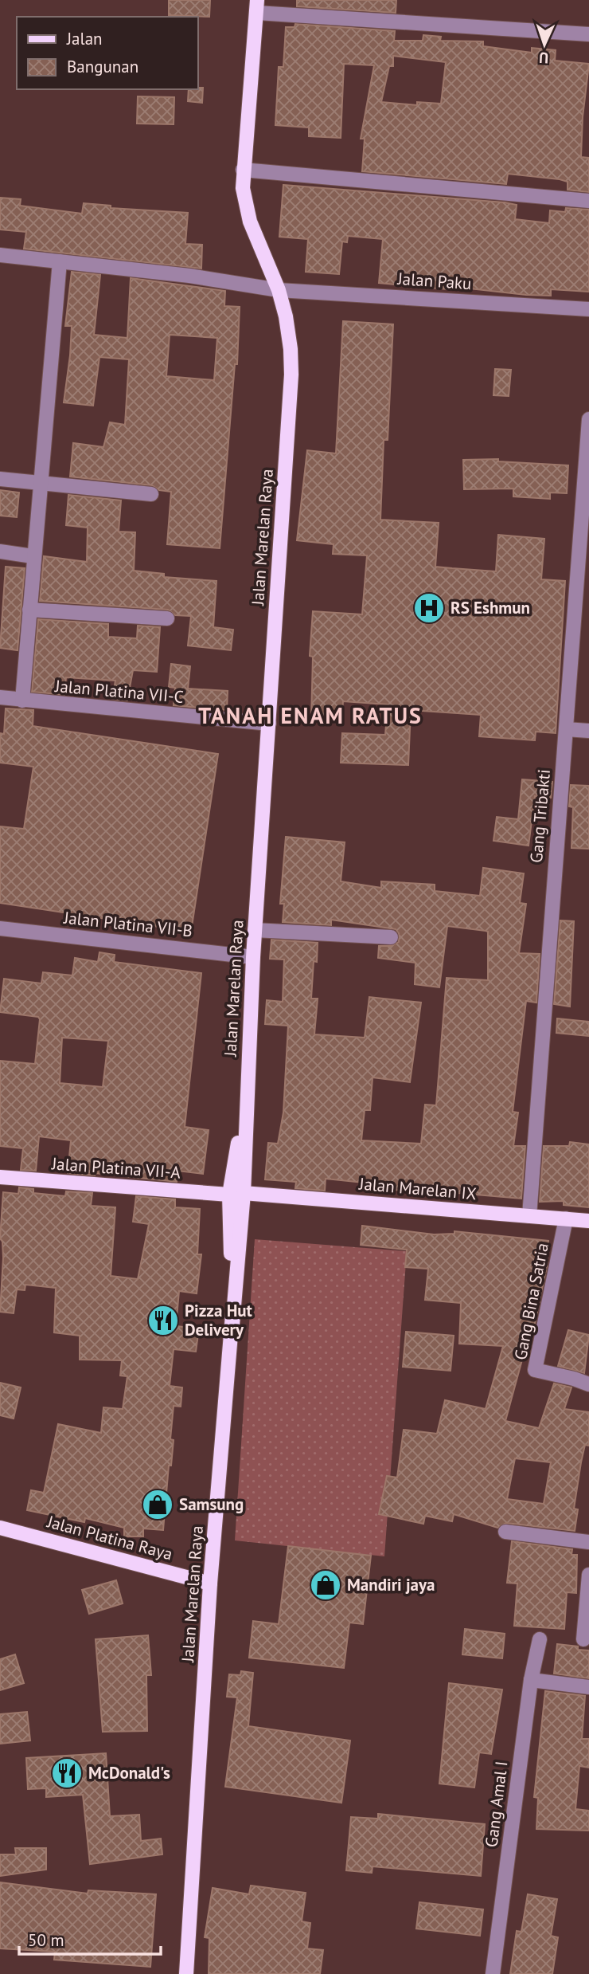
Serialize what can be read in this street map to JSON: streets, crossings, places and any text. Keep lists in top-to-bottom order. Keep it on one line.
{"streets":{"main road":["Jalan Marelan Raya","Jalan Platina VII-A","Jalan Marelan IX","Jalan Platina Raya"],"street":["Jalan Paku","Jalan Platina VII-C","Gang Tribakti","Jalan Platina VII-B","Gang Bina Satria","Gang Amal I"]},"crossings":[["Jalan Paku","Jalan Marelan Raya"],["Jalan Marelan Raya","Jalan Platina VII-C"],["Jalan Marelan Raya","Jalan Platina VII-B"],["Jalan Marelan Raya","Jalan Platina VII-A"],["Jalan Marelan Raya","Jalan Marelan IX"],["Jalan Marelan Raya","Jalan Platina Raya"],["Gang Tribakti","Jalan Marelan IX"],["Jalan Platina VII-A","Jalan Marelan IX"],["Jalan Marelan IX","Gang Bina Satria"]],"districts":["TANAH ENAM RATUS"],"places":{"hospital":["RS Eshmun"],"restaurant":["Pizza Hut Delivery","McDonald's"],"shop":["Samsung","Mandiri jaya"]},"legend":["Jalan","Bangunan"],"scale_bar":"50 m","north":"bottom"}
